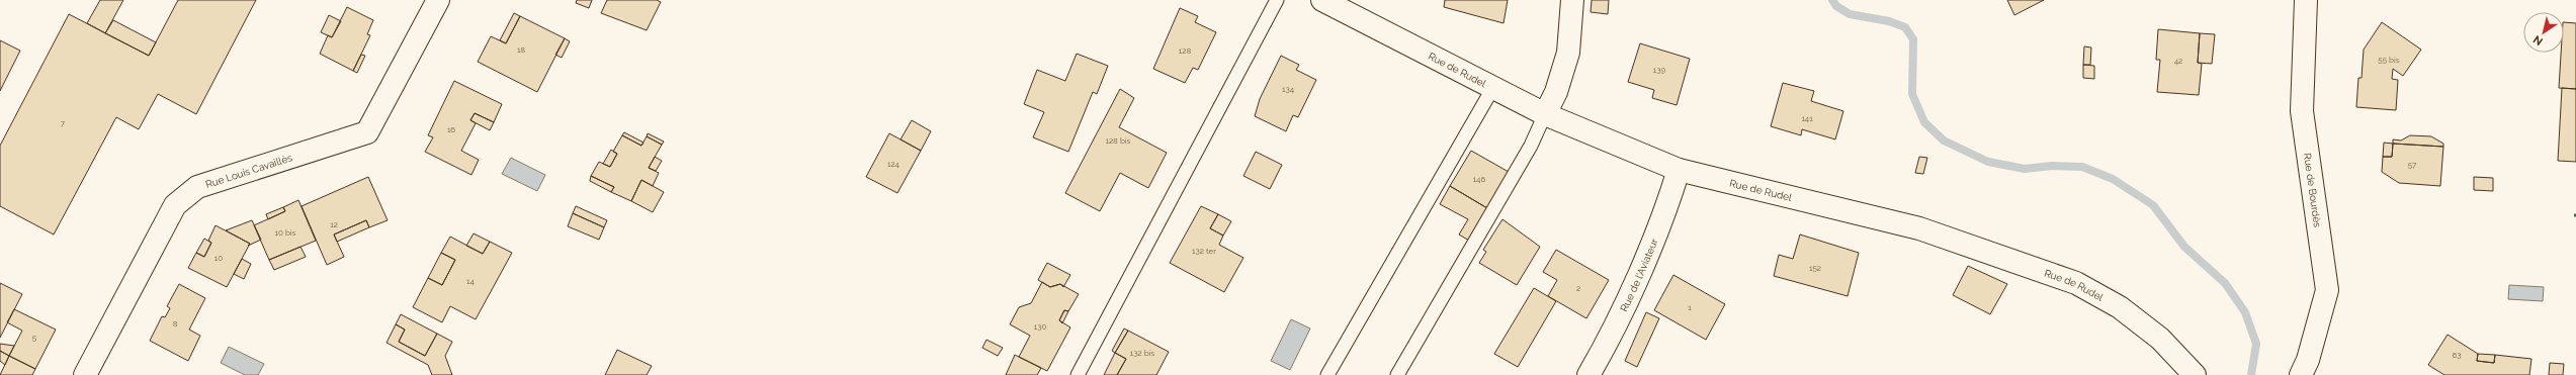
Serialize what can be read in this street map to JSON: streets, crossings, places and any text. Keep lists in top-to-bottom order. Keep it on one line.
{"streets":{"street":["Rue de Rudel","Rue Louis Cavaillès","Rue de Bourdès","Rue de l'Aviateur"]},"crossings":[["Rue de Rudel","Rue de l'Aviateur"]],"house_numbers":["18","128","55 bis","42","139","134","141","7","16","128 bis","124","57","146","12","10 bis","132 ter","10","152","14","2","1","8","130","5","132 bis","63"],"north":"bottom left"}
